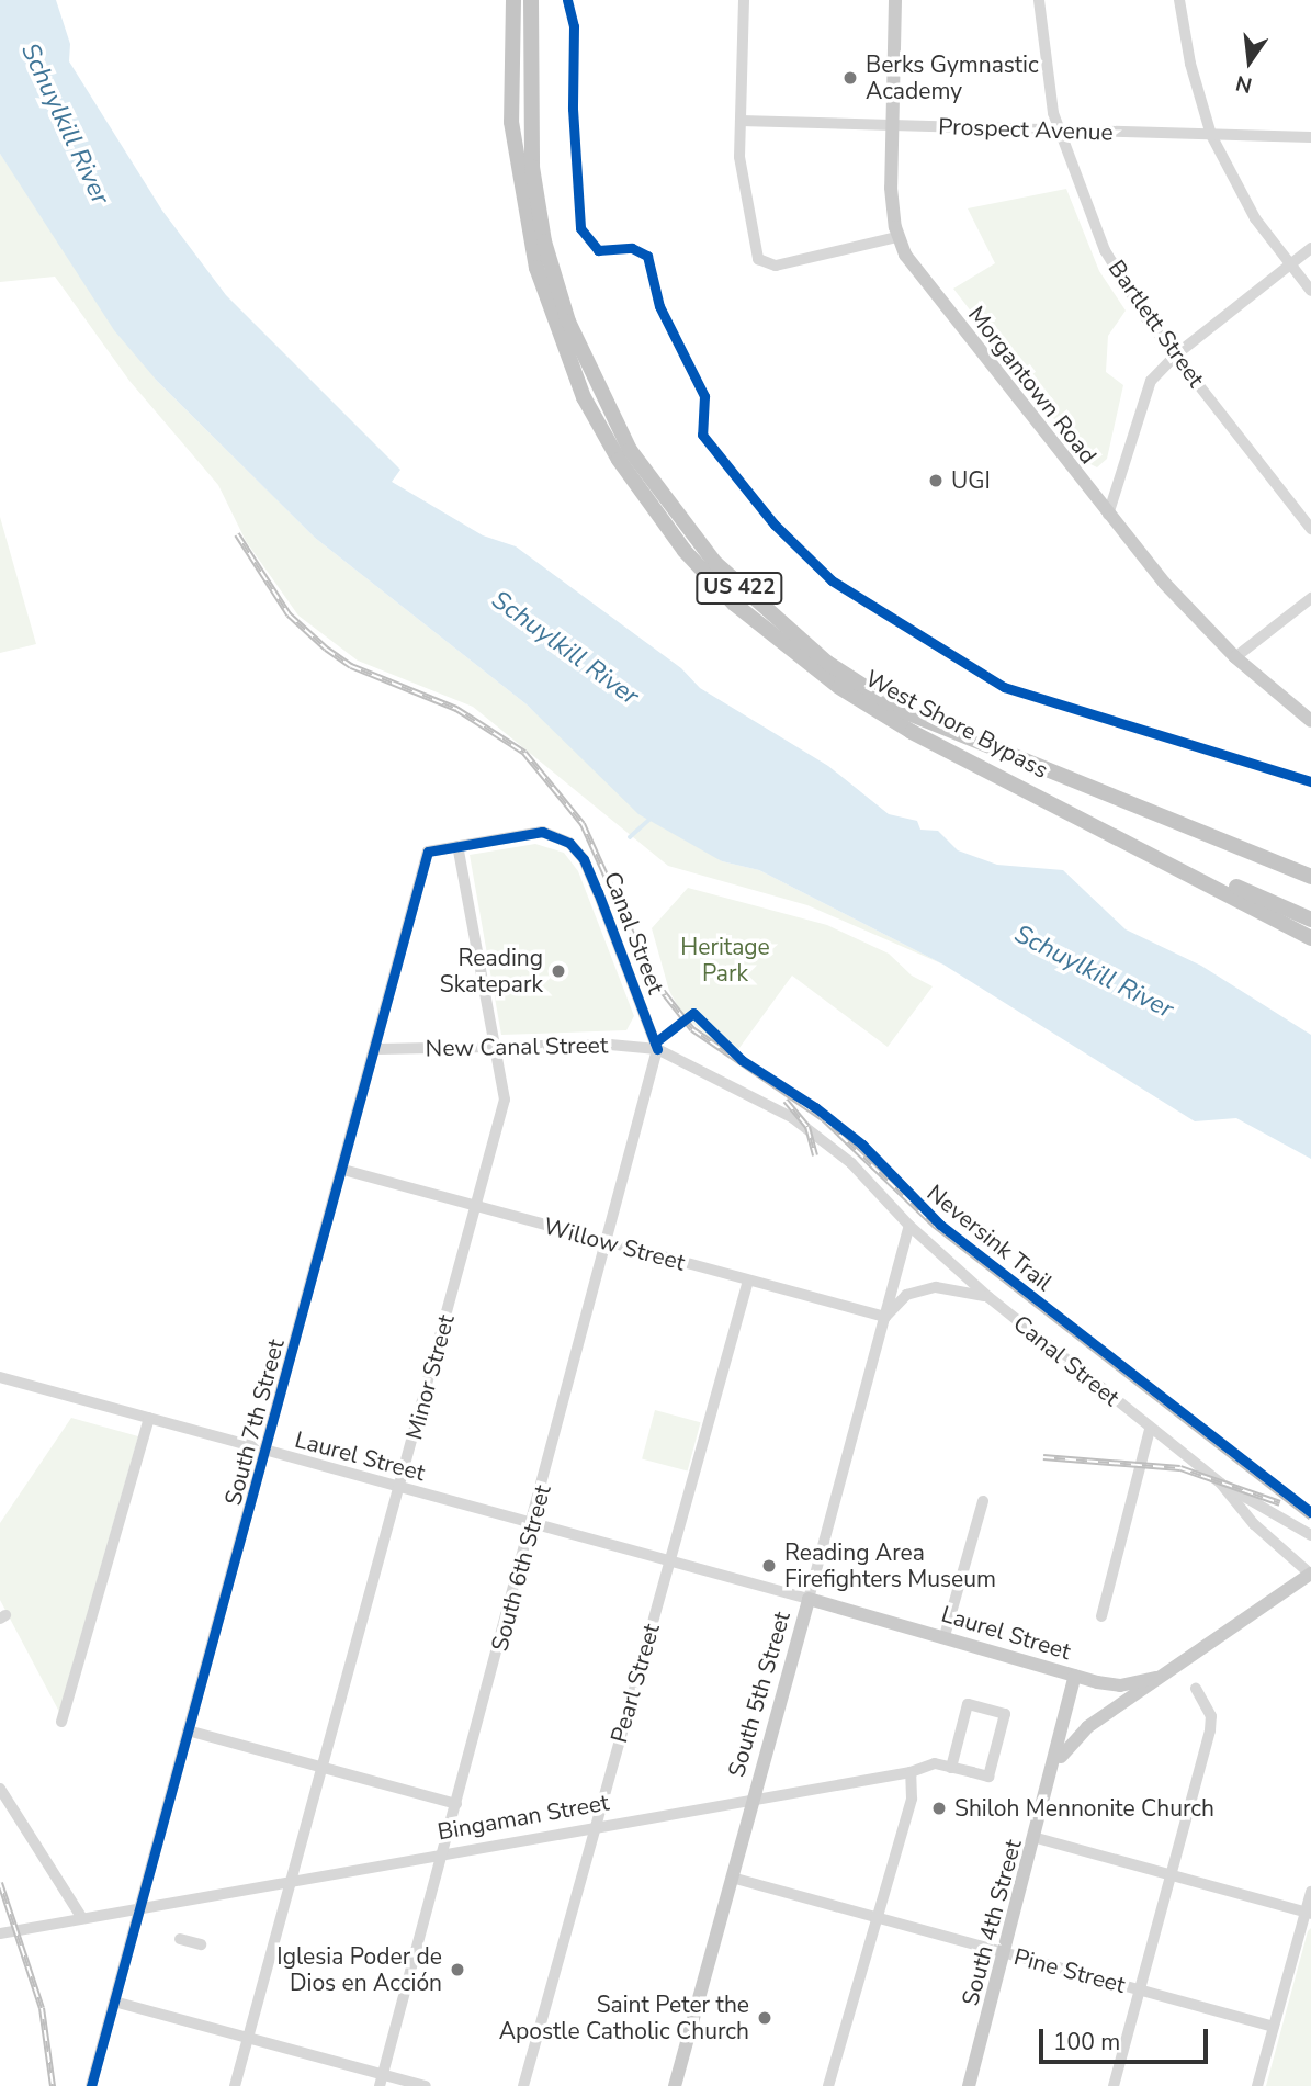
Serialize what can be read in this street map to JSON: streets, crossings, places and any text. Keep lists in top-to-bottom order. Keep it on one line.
{"streets":{"highway":["US 422","West Shore Bypass"],"main road":["Morgantown Road","Laurel Street","South 5th Street","South 4th Street"],"street":["Prospect Avenue","Bartlett Street","Canal Street","New Canal Street","Willow Street","Minor Street","South 7th Street","South 6th Street","Pearl Street","Bingaman Street","Pine Street"],"cycle path":["Neversink Trail"]},"crossings":[["Prospect Avenue","Bartlett Street"],["Prospect Avenue","Morgantown Road"],["Canal Street","New Canal Street"],["Canal Street","Minor Street"],["Canal Street","South 7th Street"],["Canal Street","South 6th Street"],["Canal Street","South 5th Street"],["New Canal Street","Minor Street"],["New Canal Street","South 7th Street"],["New Canal Street","South 6th Street"],["Willow Street","Minor Street"],["Willow Street","South 7th Street"],["Willow Street","South 6th Street"],["Willow Street","Pearl Street"],["Willow Street","South 5th Street"],["Minor Street","Laurel Street"],["Minor Street","Bingaman Street"],["South 7th Street","Laurel Street"],["South 7th Street","Bingaman Street"],["Laurel Street","South 6th Street"],["Laurel Street","Pearl Street"],["Laurel Street","South 5th Street"],["Laurel Street","South 4th Street"],["South 6th Street","Bingaman Street"],["Pearl Street","Bingaman Street"],["South 5th Street","Bingaman Street"],["South 5th Street","Pine Street"],["South 4th Street","Pine Street"]],"water":["Schuylkill River"],"parks":["Heritage Park"],"places":["Berks Gymnastic Academy","UGI","Reading Skatepark","Reading Area Firefighters Museum","Shiloh Mennonite Church","Iglesia Poder de Dios en Acción","Saint Peter the Apostle Catholic Church"],"scale_bar":"100 m","north":"bottom"}
